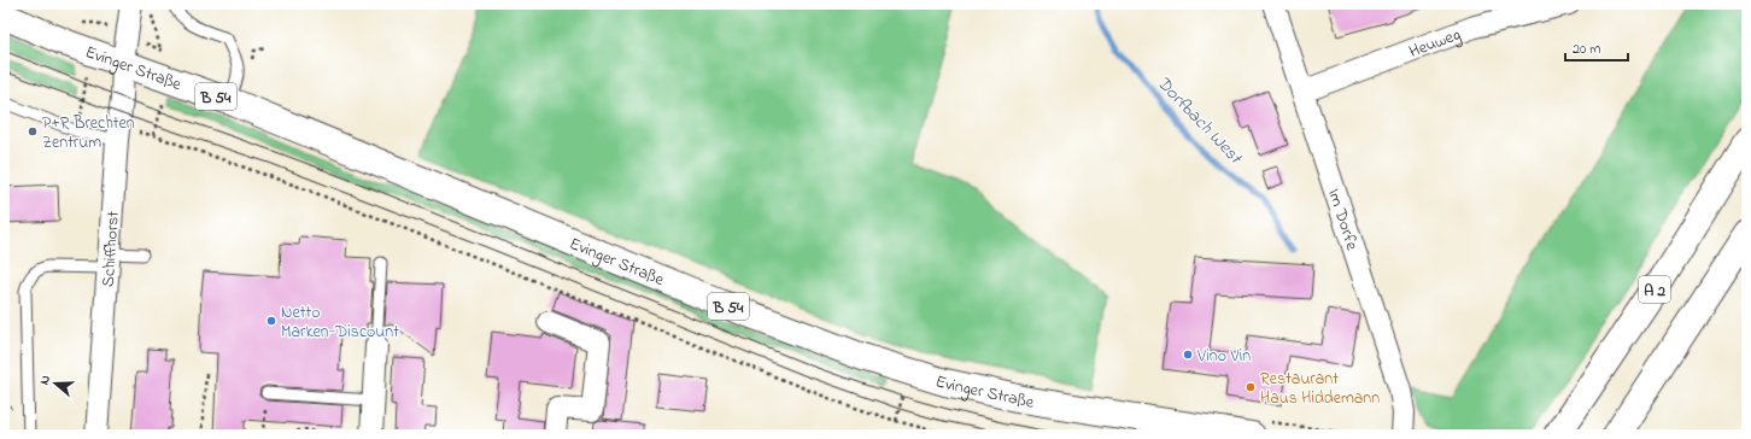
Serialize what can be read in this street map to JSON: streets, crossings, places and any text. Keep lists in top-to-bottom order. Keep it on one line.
{"streets":{"main road":["Evinger Straße","B 54","A 2"],"street":["Heuweg","Im Dorfe","Schiffhorst"]},"crossings":[["Heuweg","Im Dorfe"],["Evinger Straße","Schiffhorst"]],"water":["Dorfbach West"],"places":["P+R Brechten Zentrum","Netto Marken-Discount","Vino Vin","Restaurant Haus Hiddemann"],"scale_bar":"20 m","north":"left"}
